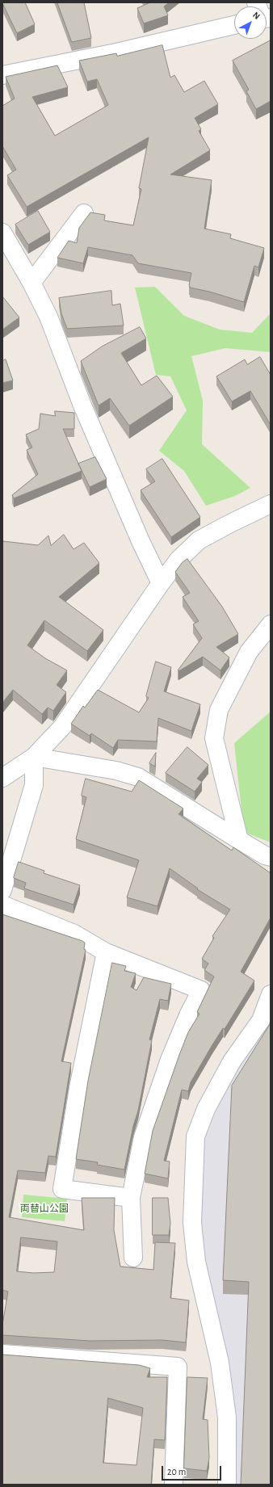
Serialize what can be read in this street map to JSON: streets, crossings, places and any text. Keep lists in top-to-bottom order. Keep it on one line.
{"parks":["両替山公園"],"scale_bar":"20 m","north":"top right"}
